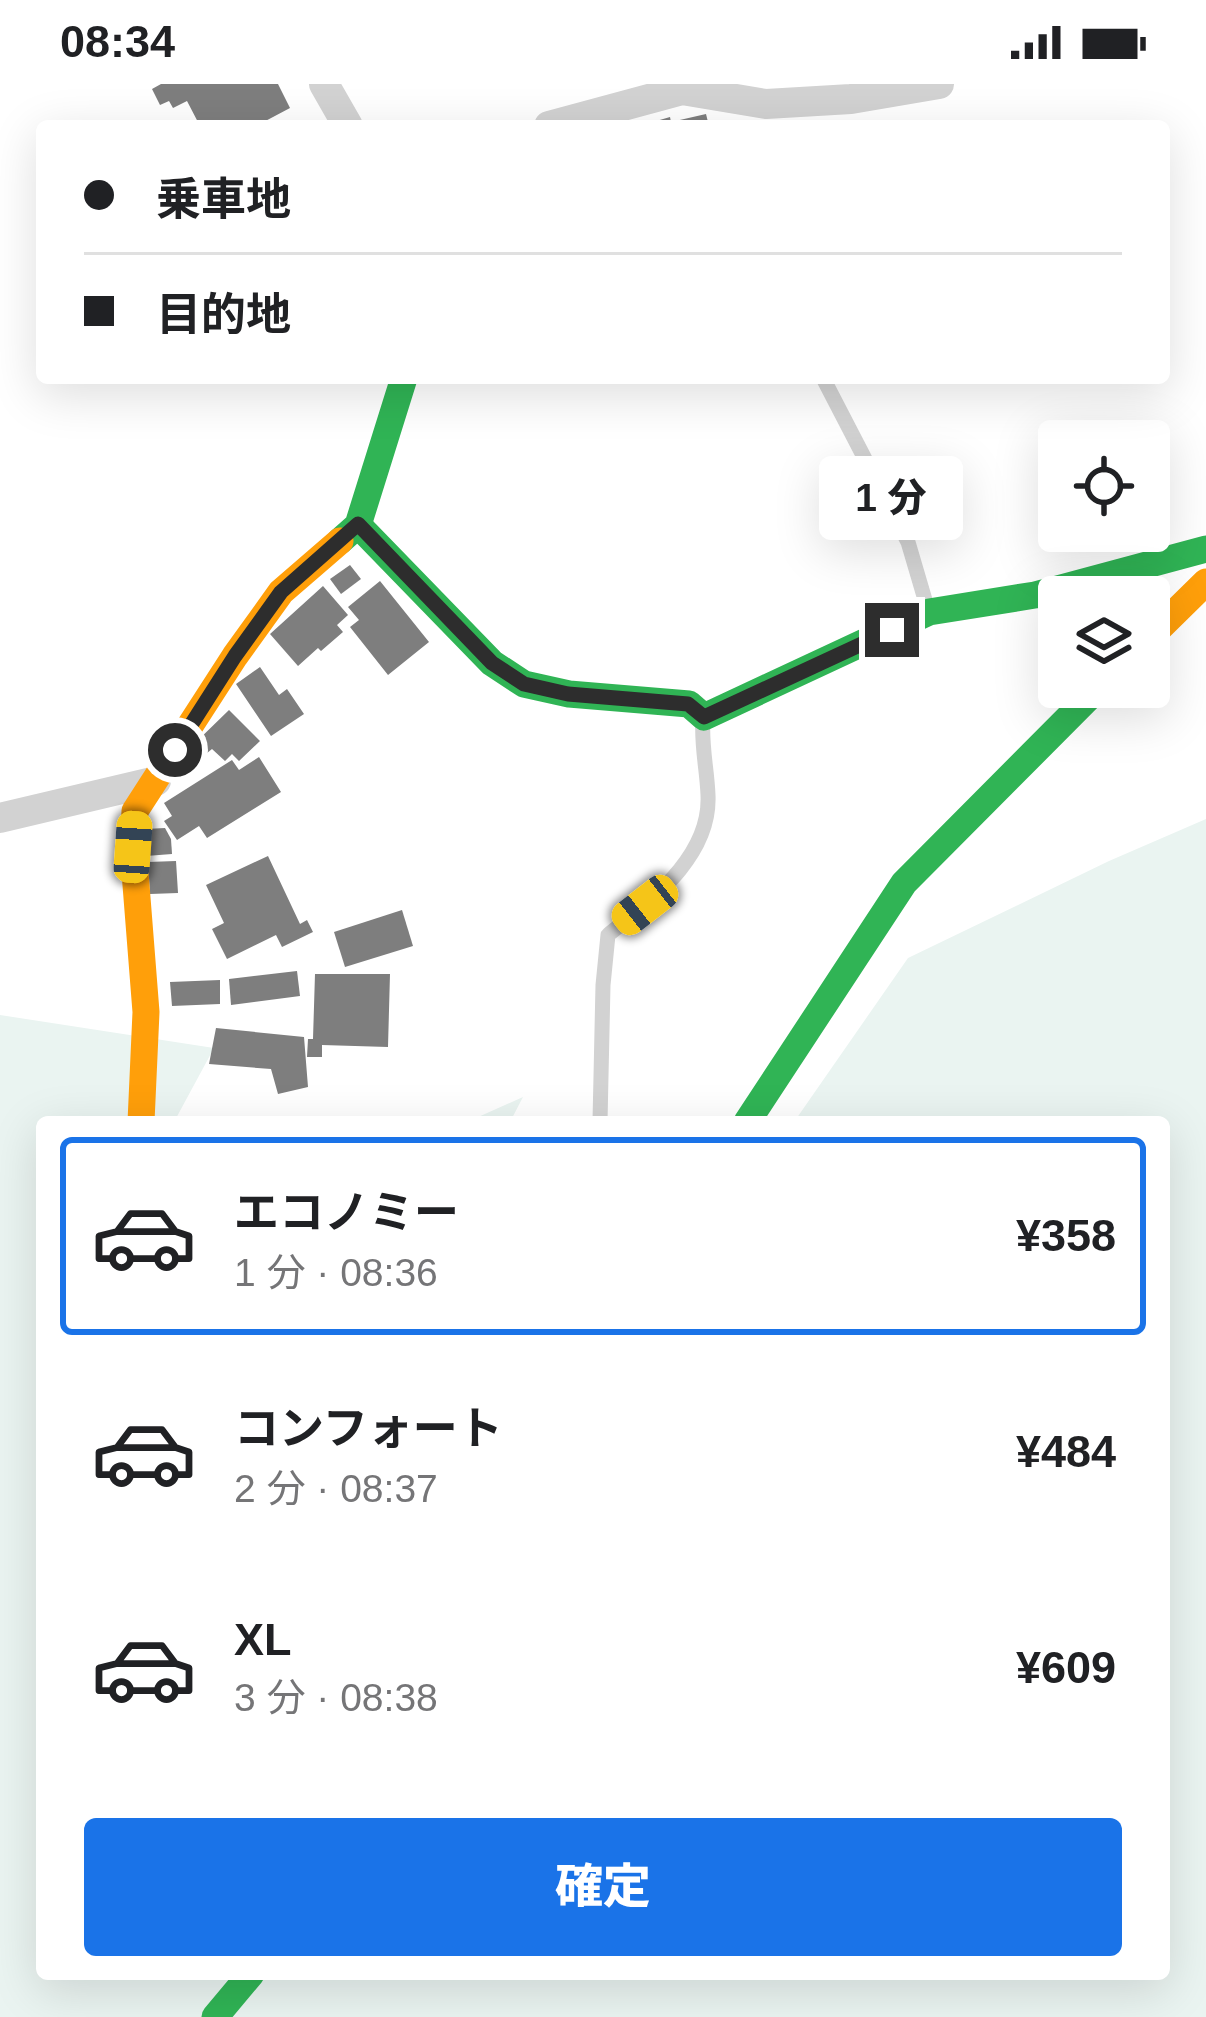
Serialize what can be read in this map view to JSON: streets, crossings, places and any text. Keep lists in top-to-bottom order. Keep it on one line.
{"page":{"status":"08:34","banner":["乗車地","目的地"],"bubble":"1 分","list":[{"name":"エコノミー","note":"1 分 · 08:36","value":"¥358"},{"name":"コンフォート","note":"2 分 · 08:37","value":"¥484"},{"name":"XL","note":"3 分 · 08:38","value":"¥609"}],"buttons":"確定"}}
